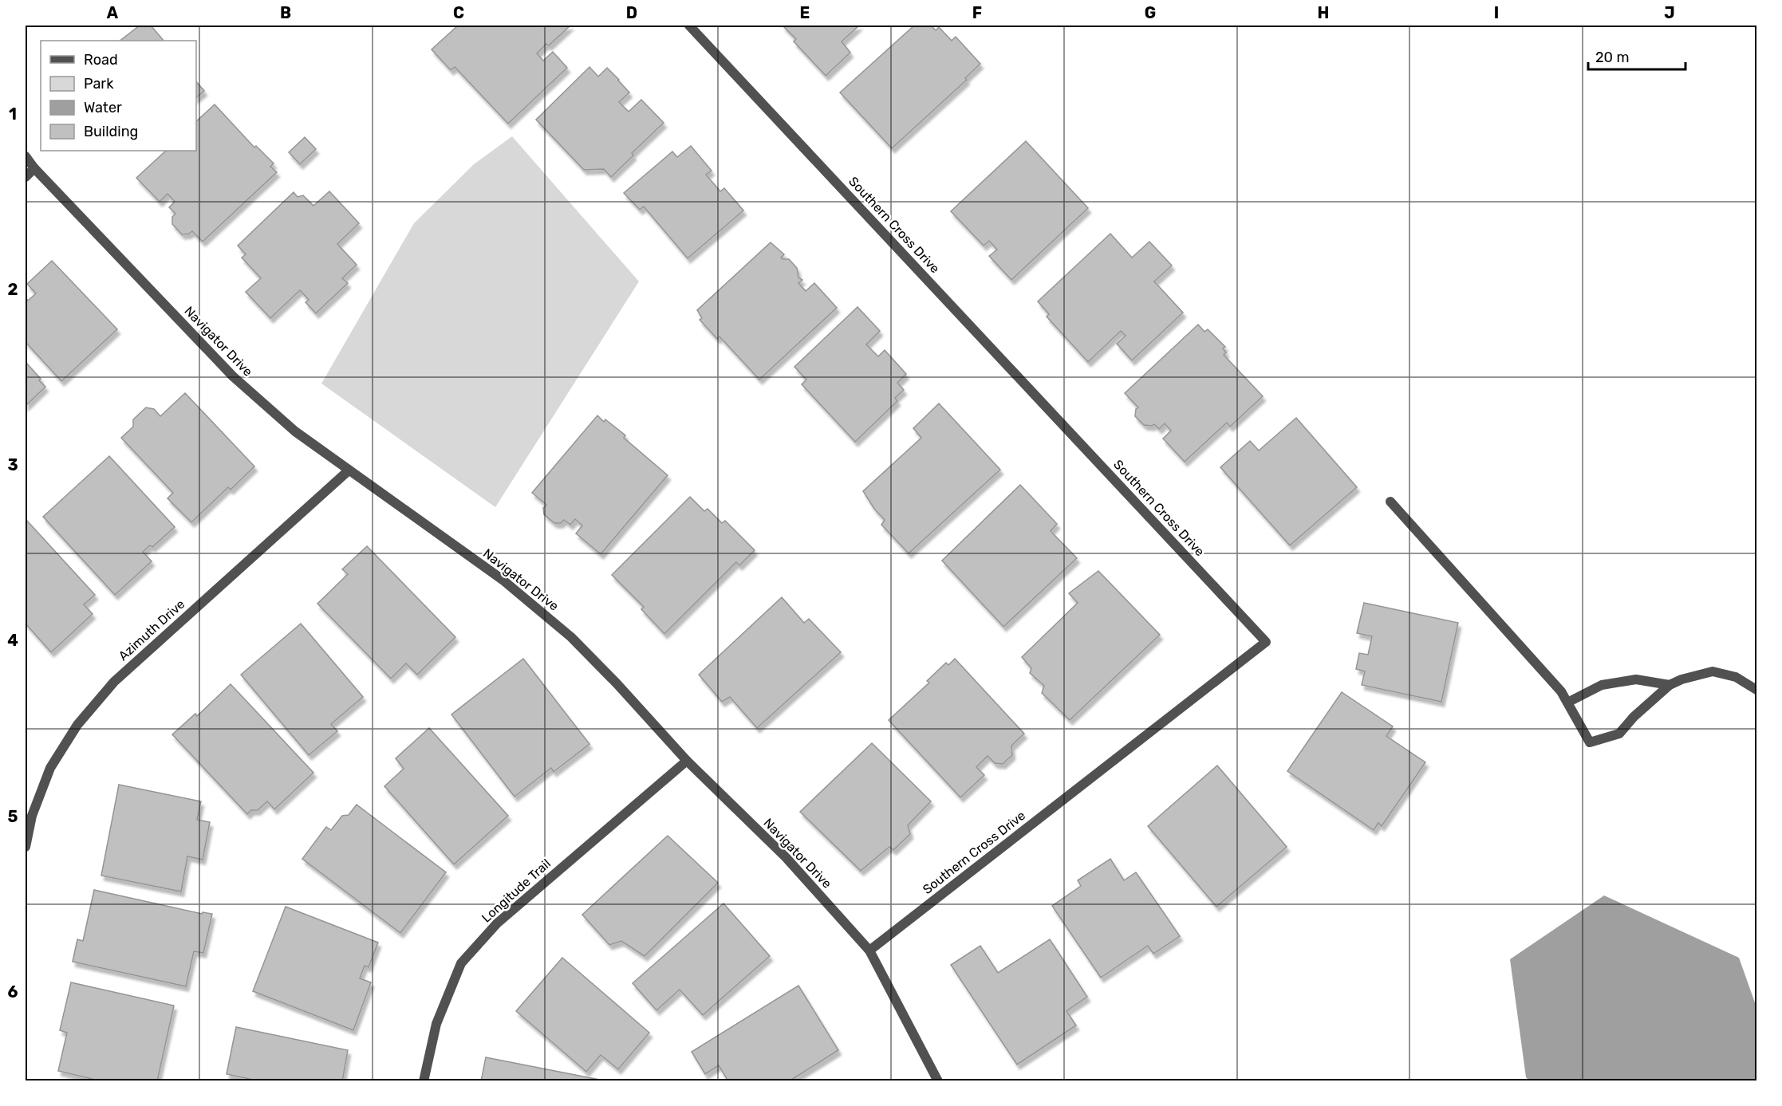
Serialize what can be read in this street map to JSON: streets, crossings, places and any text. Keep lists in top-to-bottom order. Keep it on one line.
{"streets":{"street":["Southern Cross Drive","Navigator Drive","Azimuth Drive","Longitude Trail"]},"crossings":[["Southern Cross Drive","Navigator Drive"],["Navigator Drive","Azimuth Drive"],["Navigator Drive","Longitude Trail"]],"legend":["Road","Park","Water","Building"],"scale_bar":"20 m","grid":{"columns":["A","B","C","D","E","F","G","H","I","J"],"rows":["1","2","3","4","5","6"]}}
